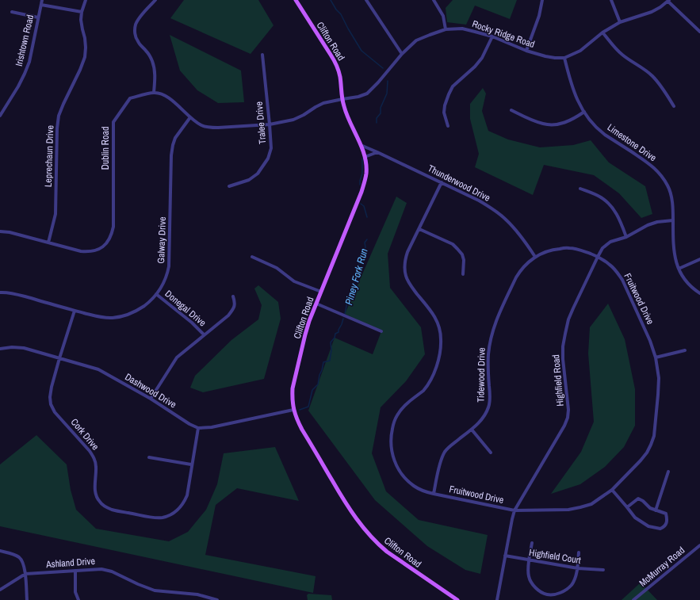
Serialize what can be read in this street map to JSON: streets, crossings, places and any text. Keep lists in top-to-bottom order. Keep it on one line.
{"streets":{"main road":["Clifton Road"],"street":["Rocky Ridge Road","Irishtown Road","Tralee Drive","Limestone Drive","Dublin Road","Leprechaun Drive","Thunderwood Drive","Galway Drive","Fruitwood Drive","Donegal Drive","Tidewood Drive","Highfield Road","Dashwood Drive","Cork Drive","Highfield Court","Ashland Drive","McMurray Road"]},"crossings":[["Rocky Ridge Road","Clifton Road"],["Rocky Ridge Road","Limestone Drive"],["Clifton Road","Thunderwood Drive"],["Limestone Drive","Highfield Road"],["Dublin Road","Leprechaun Drive"],["Thunderwood Drive","Fruitwood Drive"],["Thunderwood Drive","Tidewood Drive"],["Galway Drive","Donegal Drive"],["Galway Drive","Cork Drive"],["Fruitwood Drive","Tidewood Drive"],["Fruitwood Drive","Highfield Road"],["Tidewood Drive","Highfield Road"],["Highfield Road","Highfield Court"],["Dashwood Drive","Cork Drive"]],"water":["Piney Fork Run"]}
